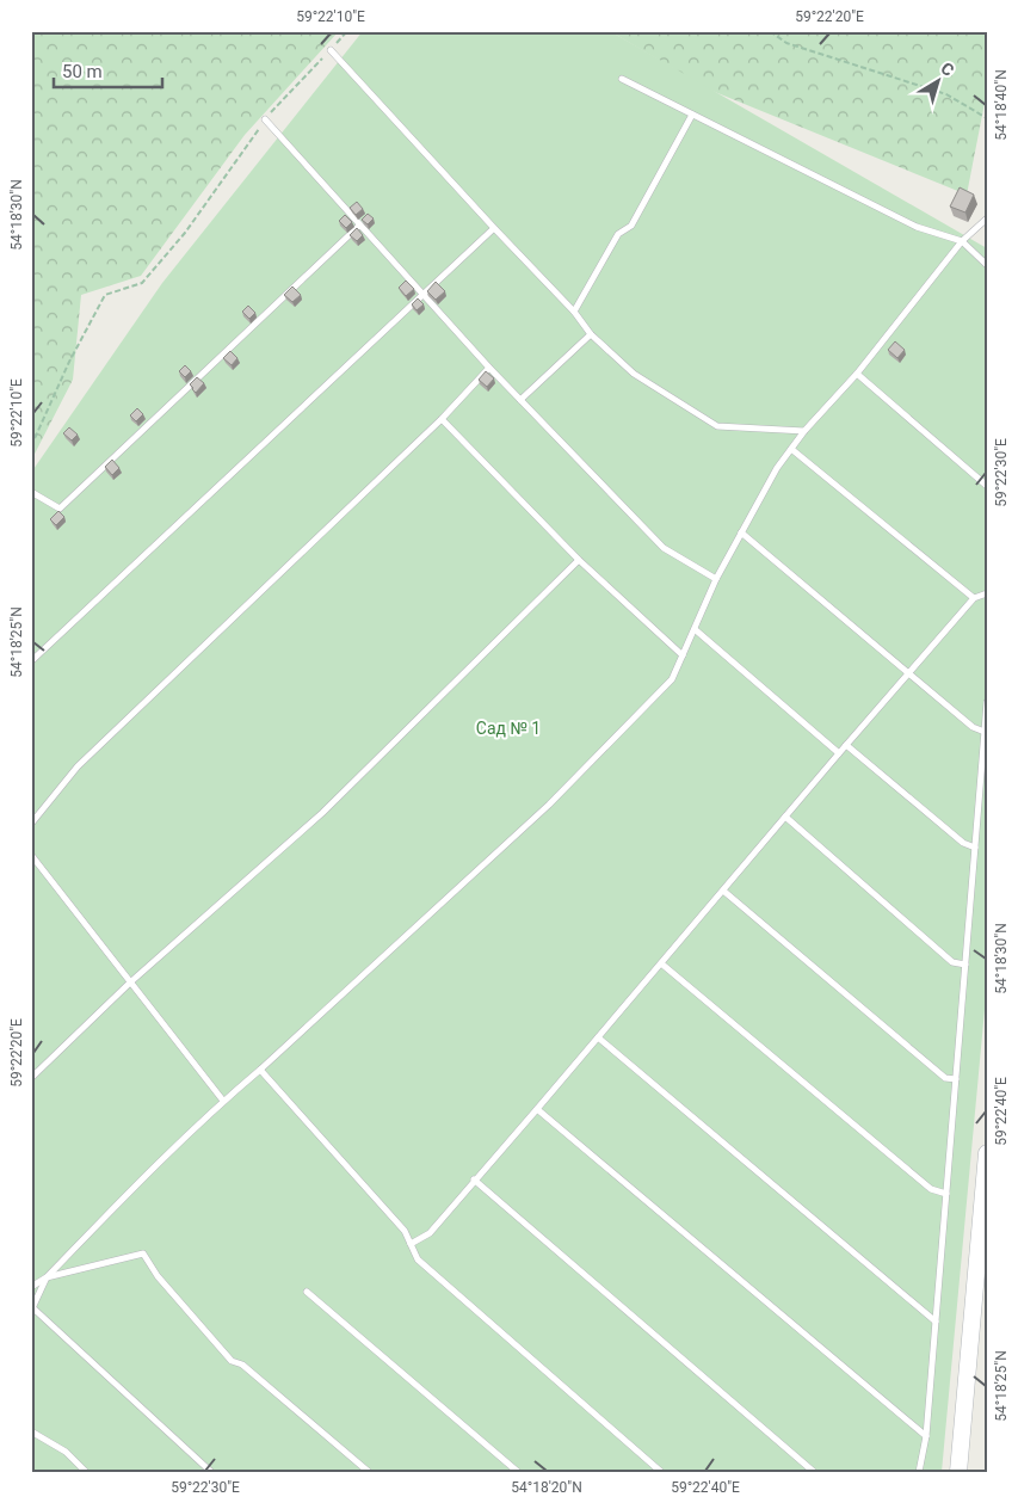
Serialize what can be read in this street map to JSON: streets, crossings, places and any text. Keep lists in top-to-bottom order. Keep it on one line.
{"parks":["Сад № 1"],"scale_bar":"50 m","north":"top right","coordinates":["59°22'10\"E","59°22'20\"E","54°18'40\"N","54°18'30\"N","59°22'30\"E","54°18'25\"N","59°22'40\"E","54°18'20\"N"]}
